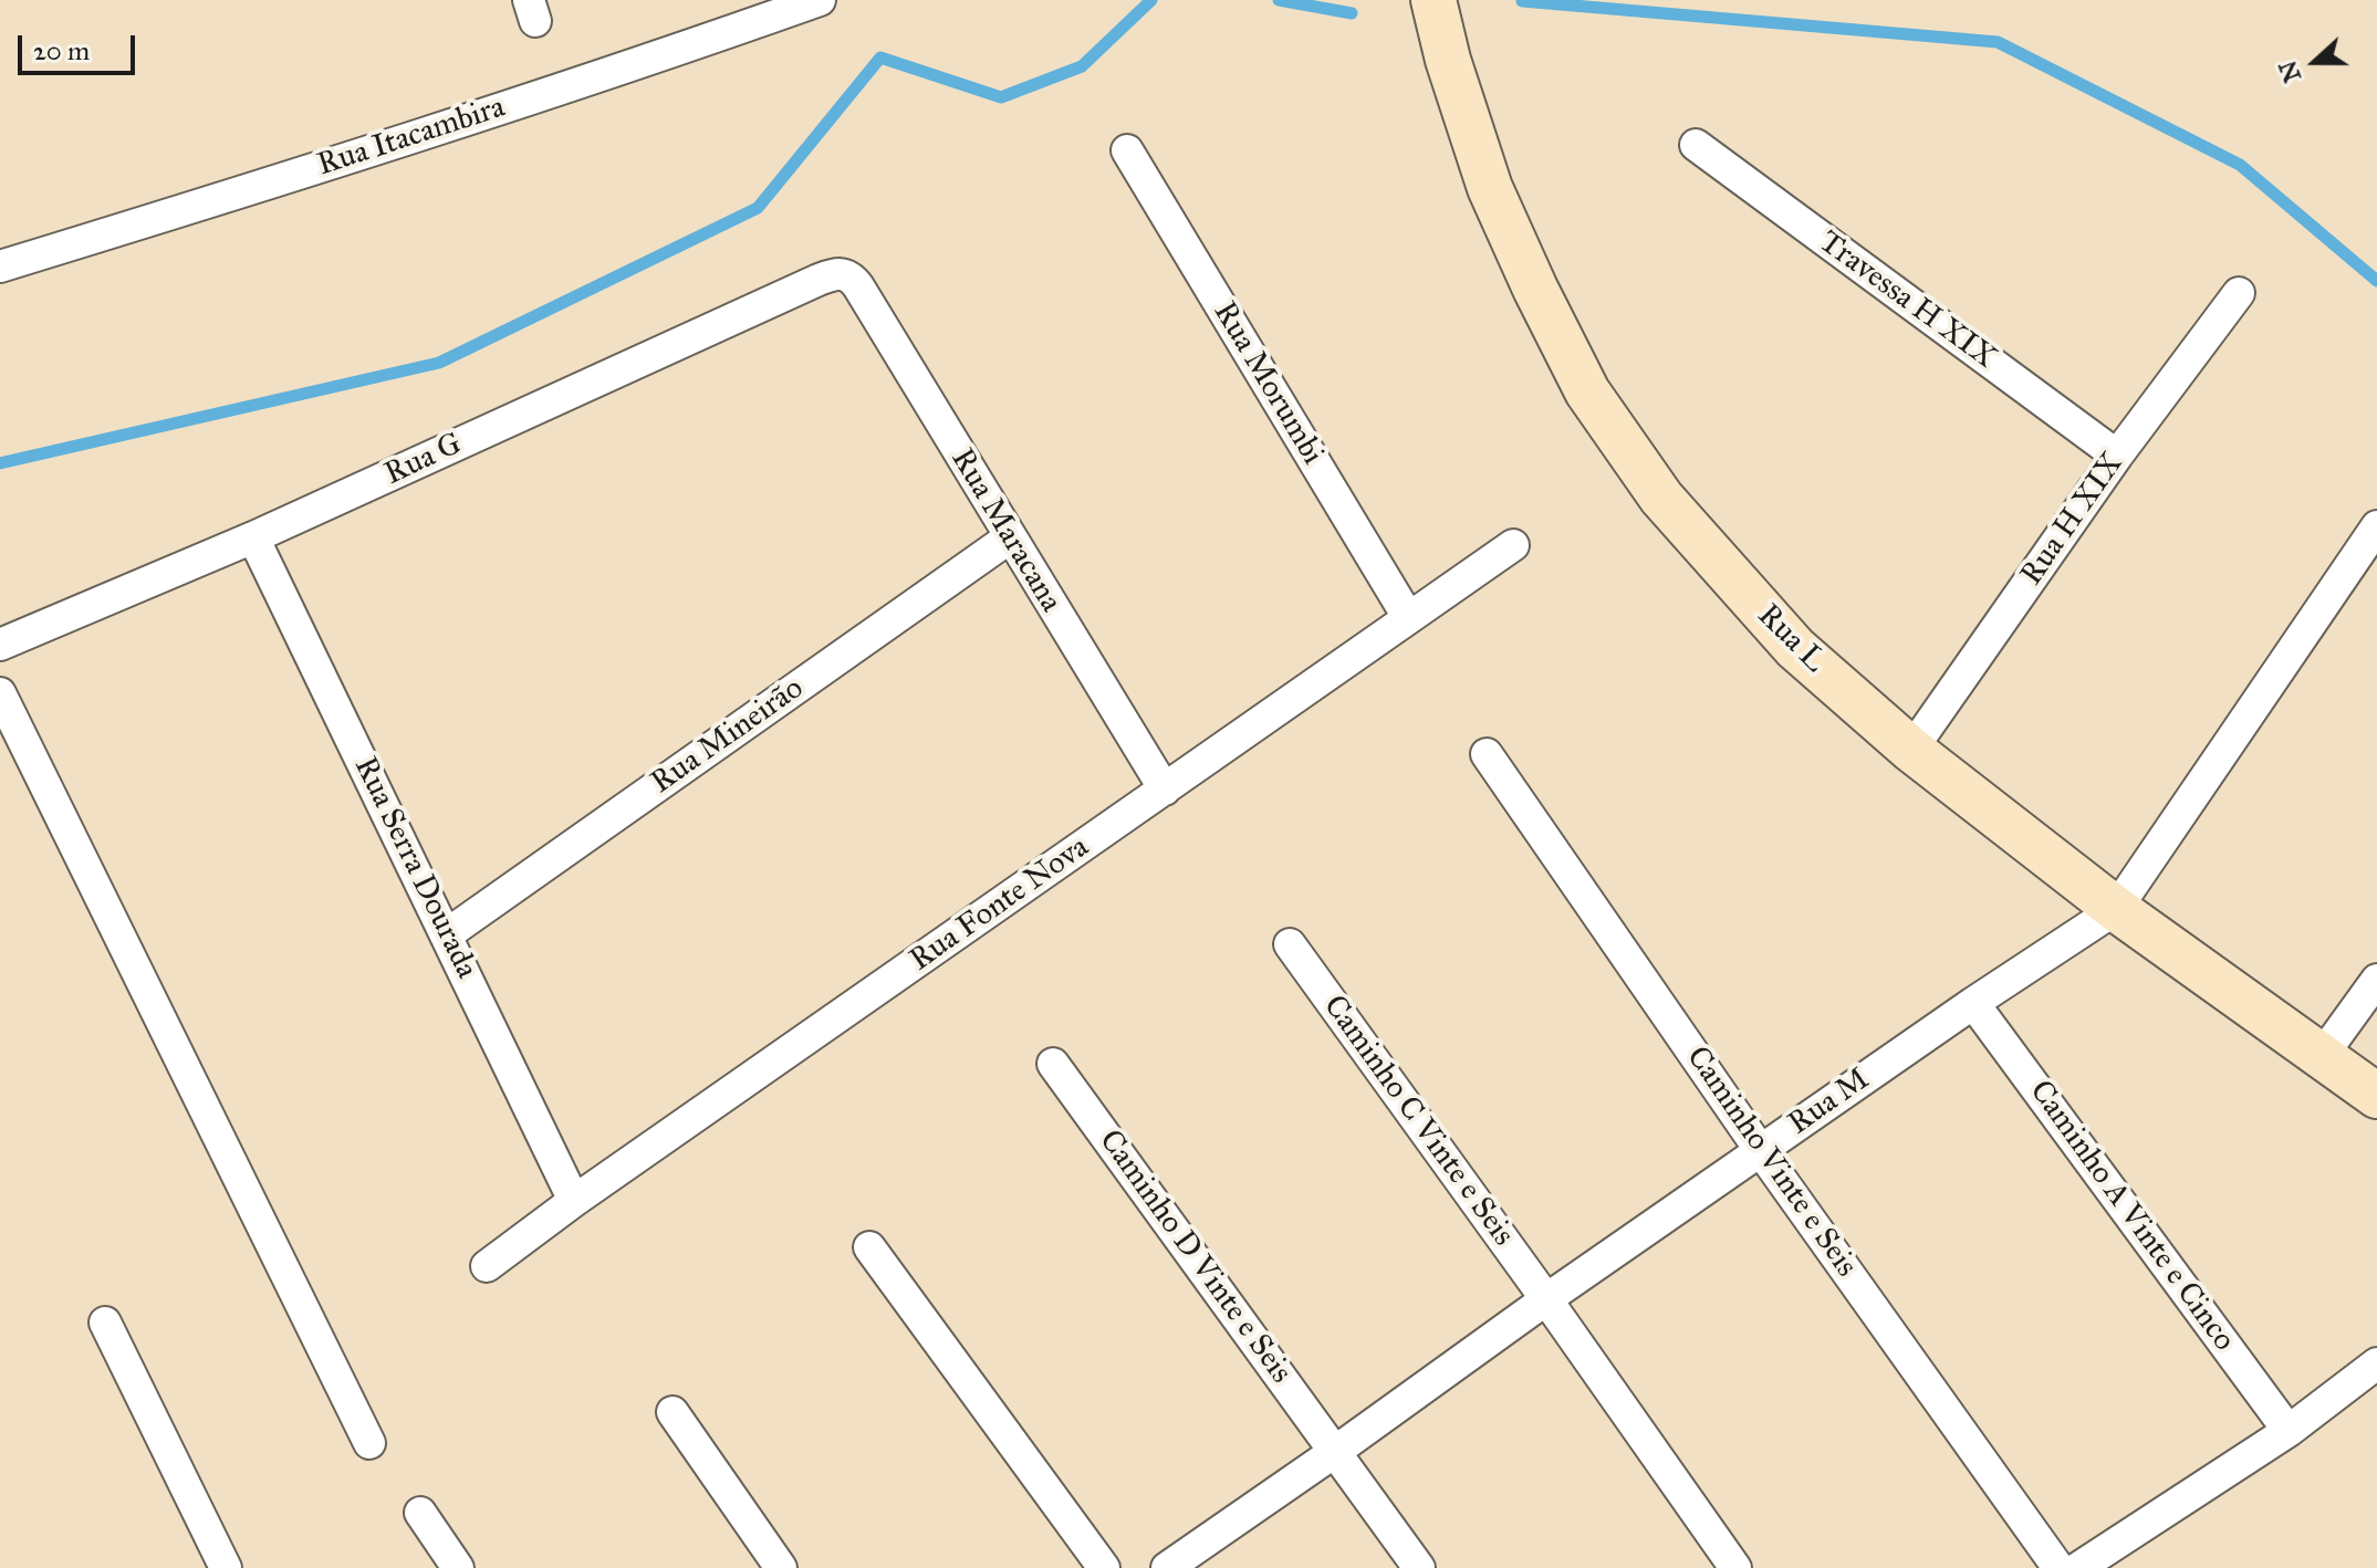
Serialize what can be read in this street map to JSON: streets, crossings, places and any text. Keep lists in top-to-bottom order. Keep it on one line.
{"streets":{"street":["Rua Itacambira","Travessa H XIX","Rua Morumbi","Rua G","Rua H XIX","Rua Maracana","Rua L","Rua Mineirão","Rua Serra Dourada","Rua Fonte Nova","Rua M","Caminho C Vinte e Seis","Caminho Vinte e Seis","Caminho A Vinte e Cinco","Caminho D Vinte e Seis"]},"crossings":[["Travessa H XIX","Rua H XIX"],["Rua Morumbi","Rua Fonte Nova"],["Rua G","Rua Maracana"],["Rua G","Rua Serra Dourada"],["Rua H XIX","Rua L"],["Rua Maracana","Rua Mineirão"],["Rua Maracana","Rua Fonte Nova"],["Rua L","Rua M"],["Rua Mineirão","Rua Serra Dourada"],["Rua Serra Dourada","Rua Fonte Nova"],["Rua M","Caminho C Vinte e Seis"],["Rua M","Caminho Vinte e Seis"],["Rua M","Caminho A Vinte e Cinco"],["Rua M","Caminho D Vinte e Seis"]],"scale_bar":"20 m","north":"left"}
